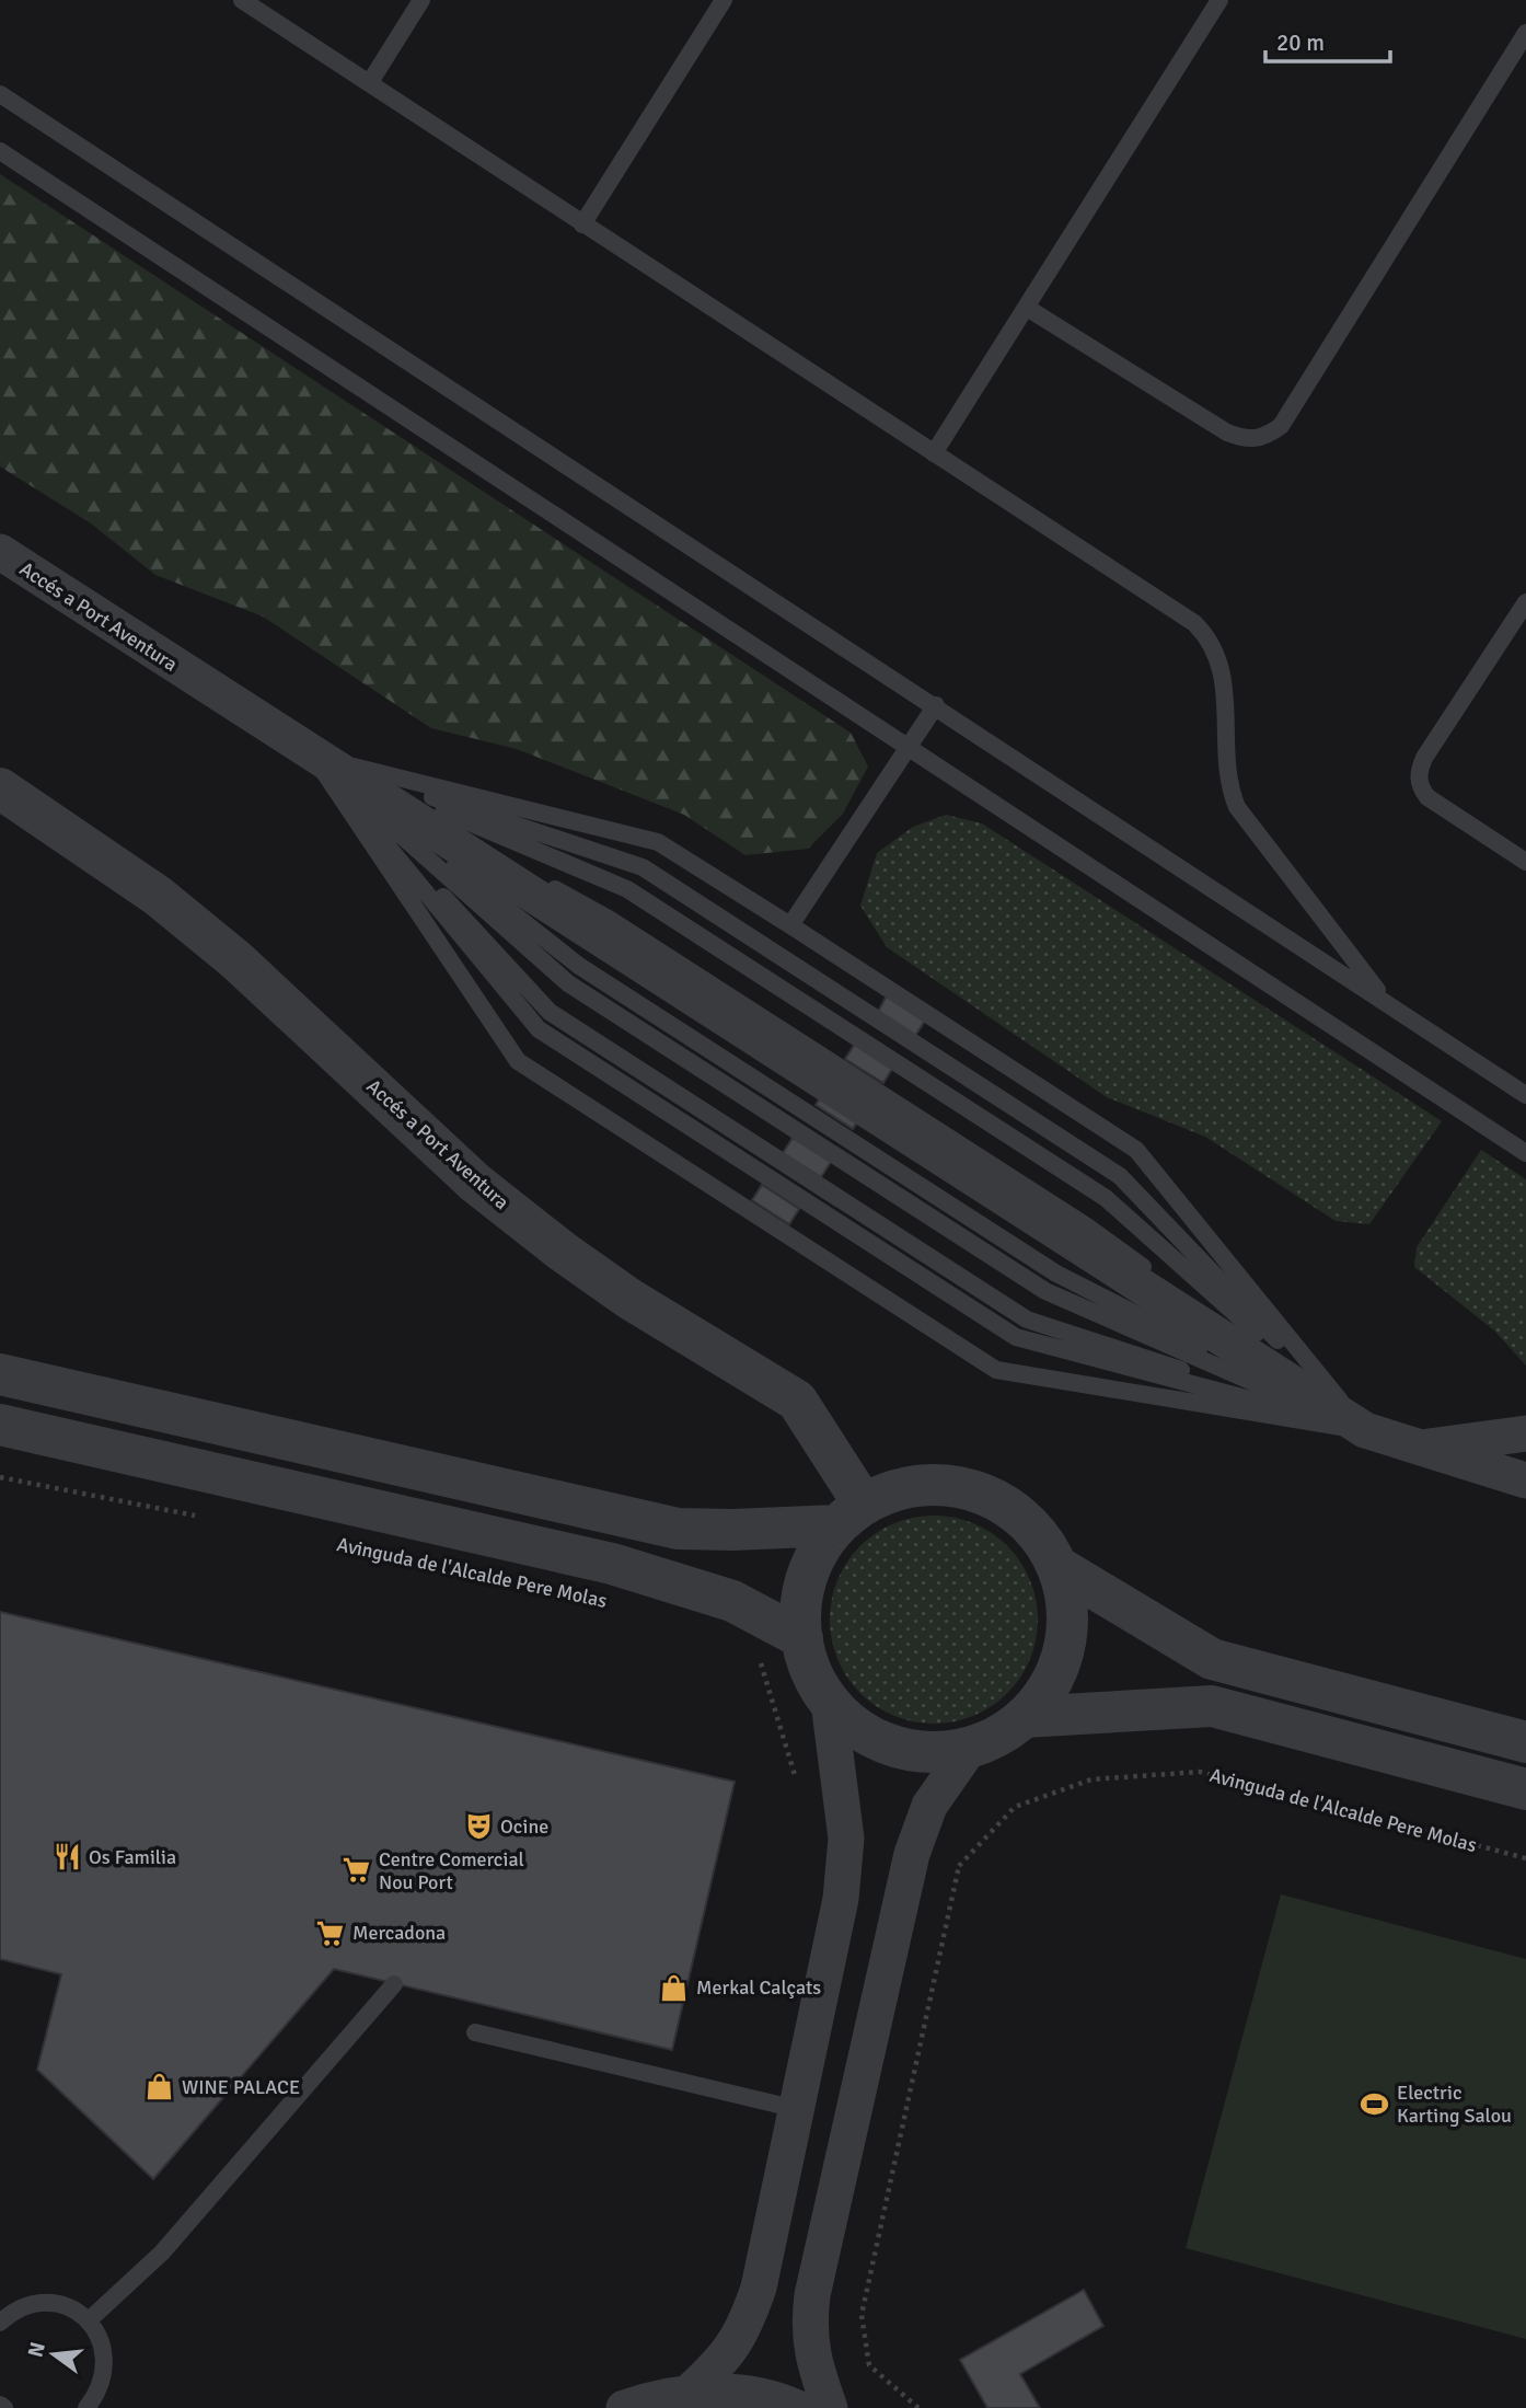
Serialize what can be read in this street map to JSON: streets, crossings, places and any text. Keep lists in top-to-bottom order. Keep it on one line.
{"streets":{"street":["Accés a Port Aventura","Avinguda de l'Alcalde Pere Molas"]},"crossings":[["Accés a Port Aventura","Avinguda de l'Alcalde Pere Molas"]],"places":{"theatre":["Ocine"],"restaurant":["Os Familia"],"supermarket":["Centre Comercial Nou Port","Mercadona"],"shop":["Merkal Calçats","WINE PALACE"],"sports":["Electric Karting Salou"]},"scale_bar":"20 m","north":"left"}
